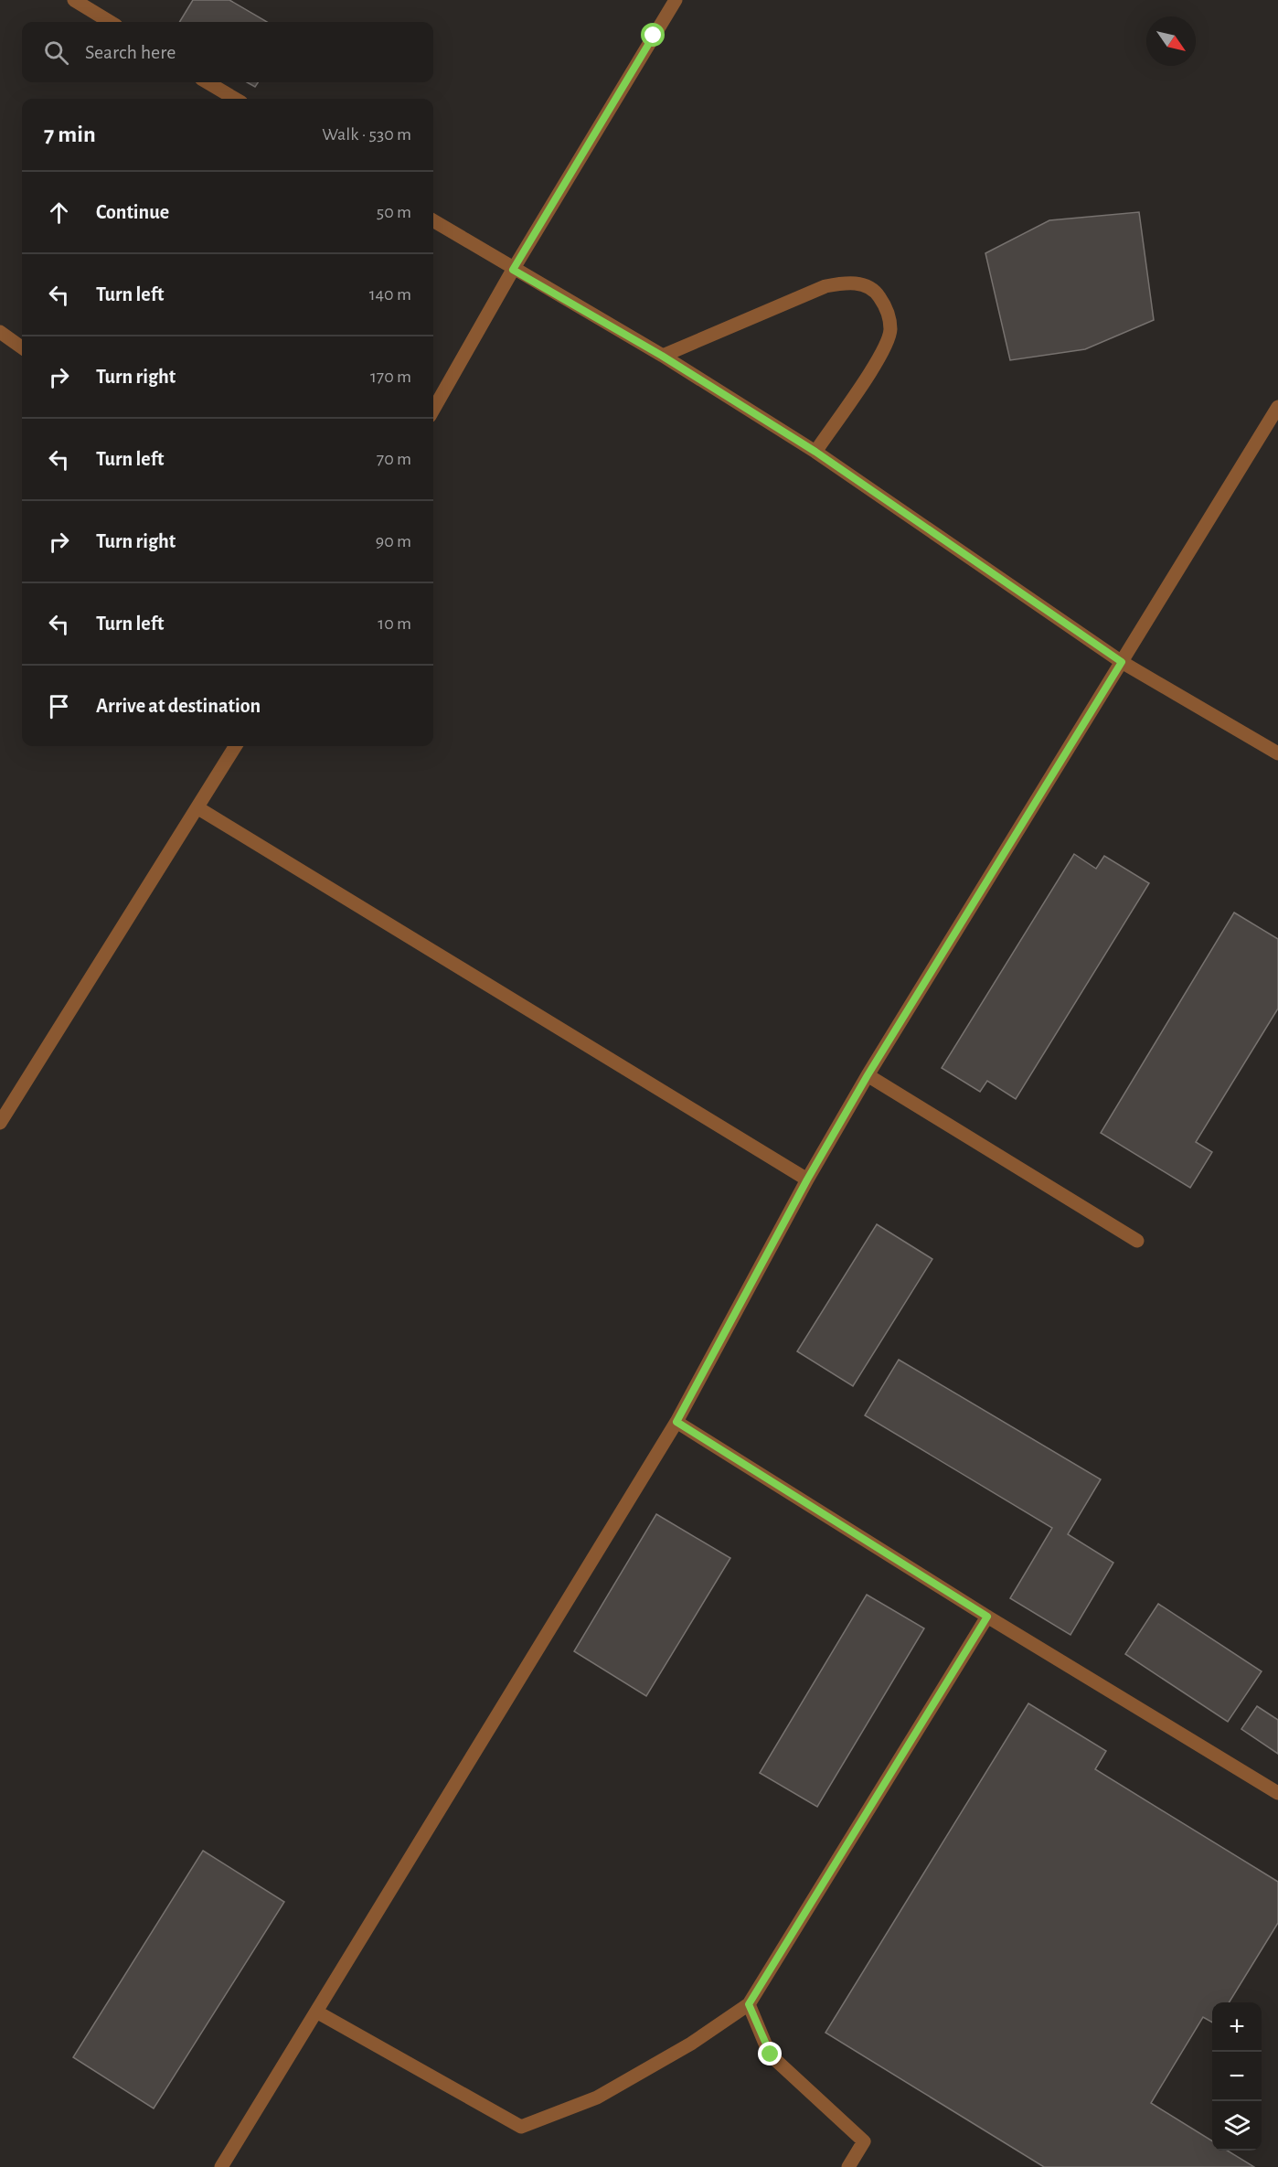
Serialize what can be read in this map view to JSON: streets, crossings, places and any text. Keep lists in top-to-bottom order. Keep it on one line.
{"north":"bottom right","page":{"search":"Search here","heading":["7 min","Walk · 530 m"],"list":[["Continue","50 m"],["Turn left","140 m"],["Turn right","170 m"],["Turn left","70 m"],["Turn right","90 m"],["Turn left","10 m"],"Arrive at destination"],"map_buttons":["+","−"]}}
